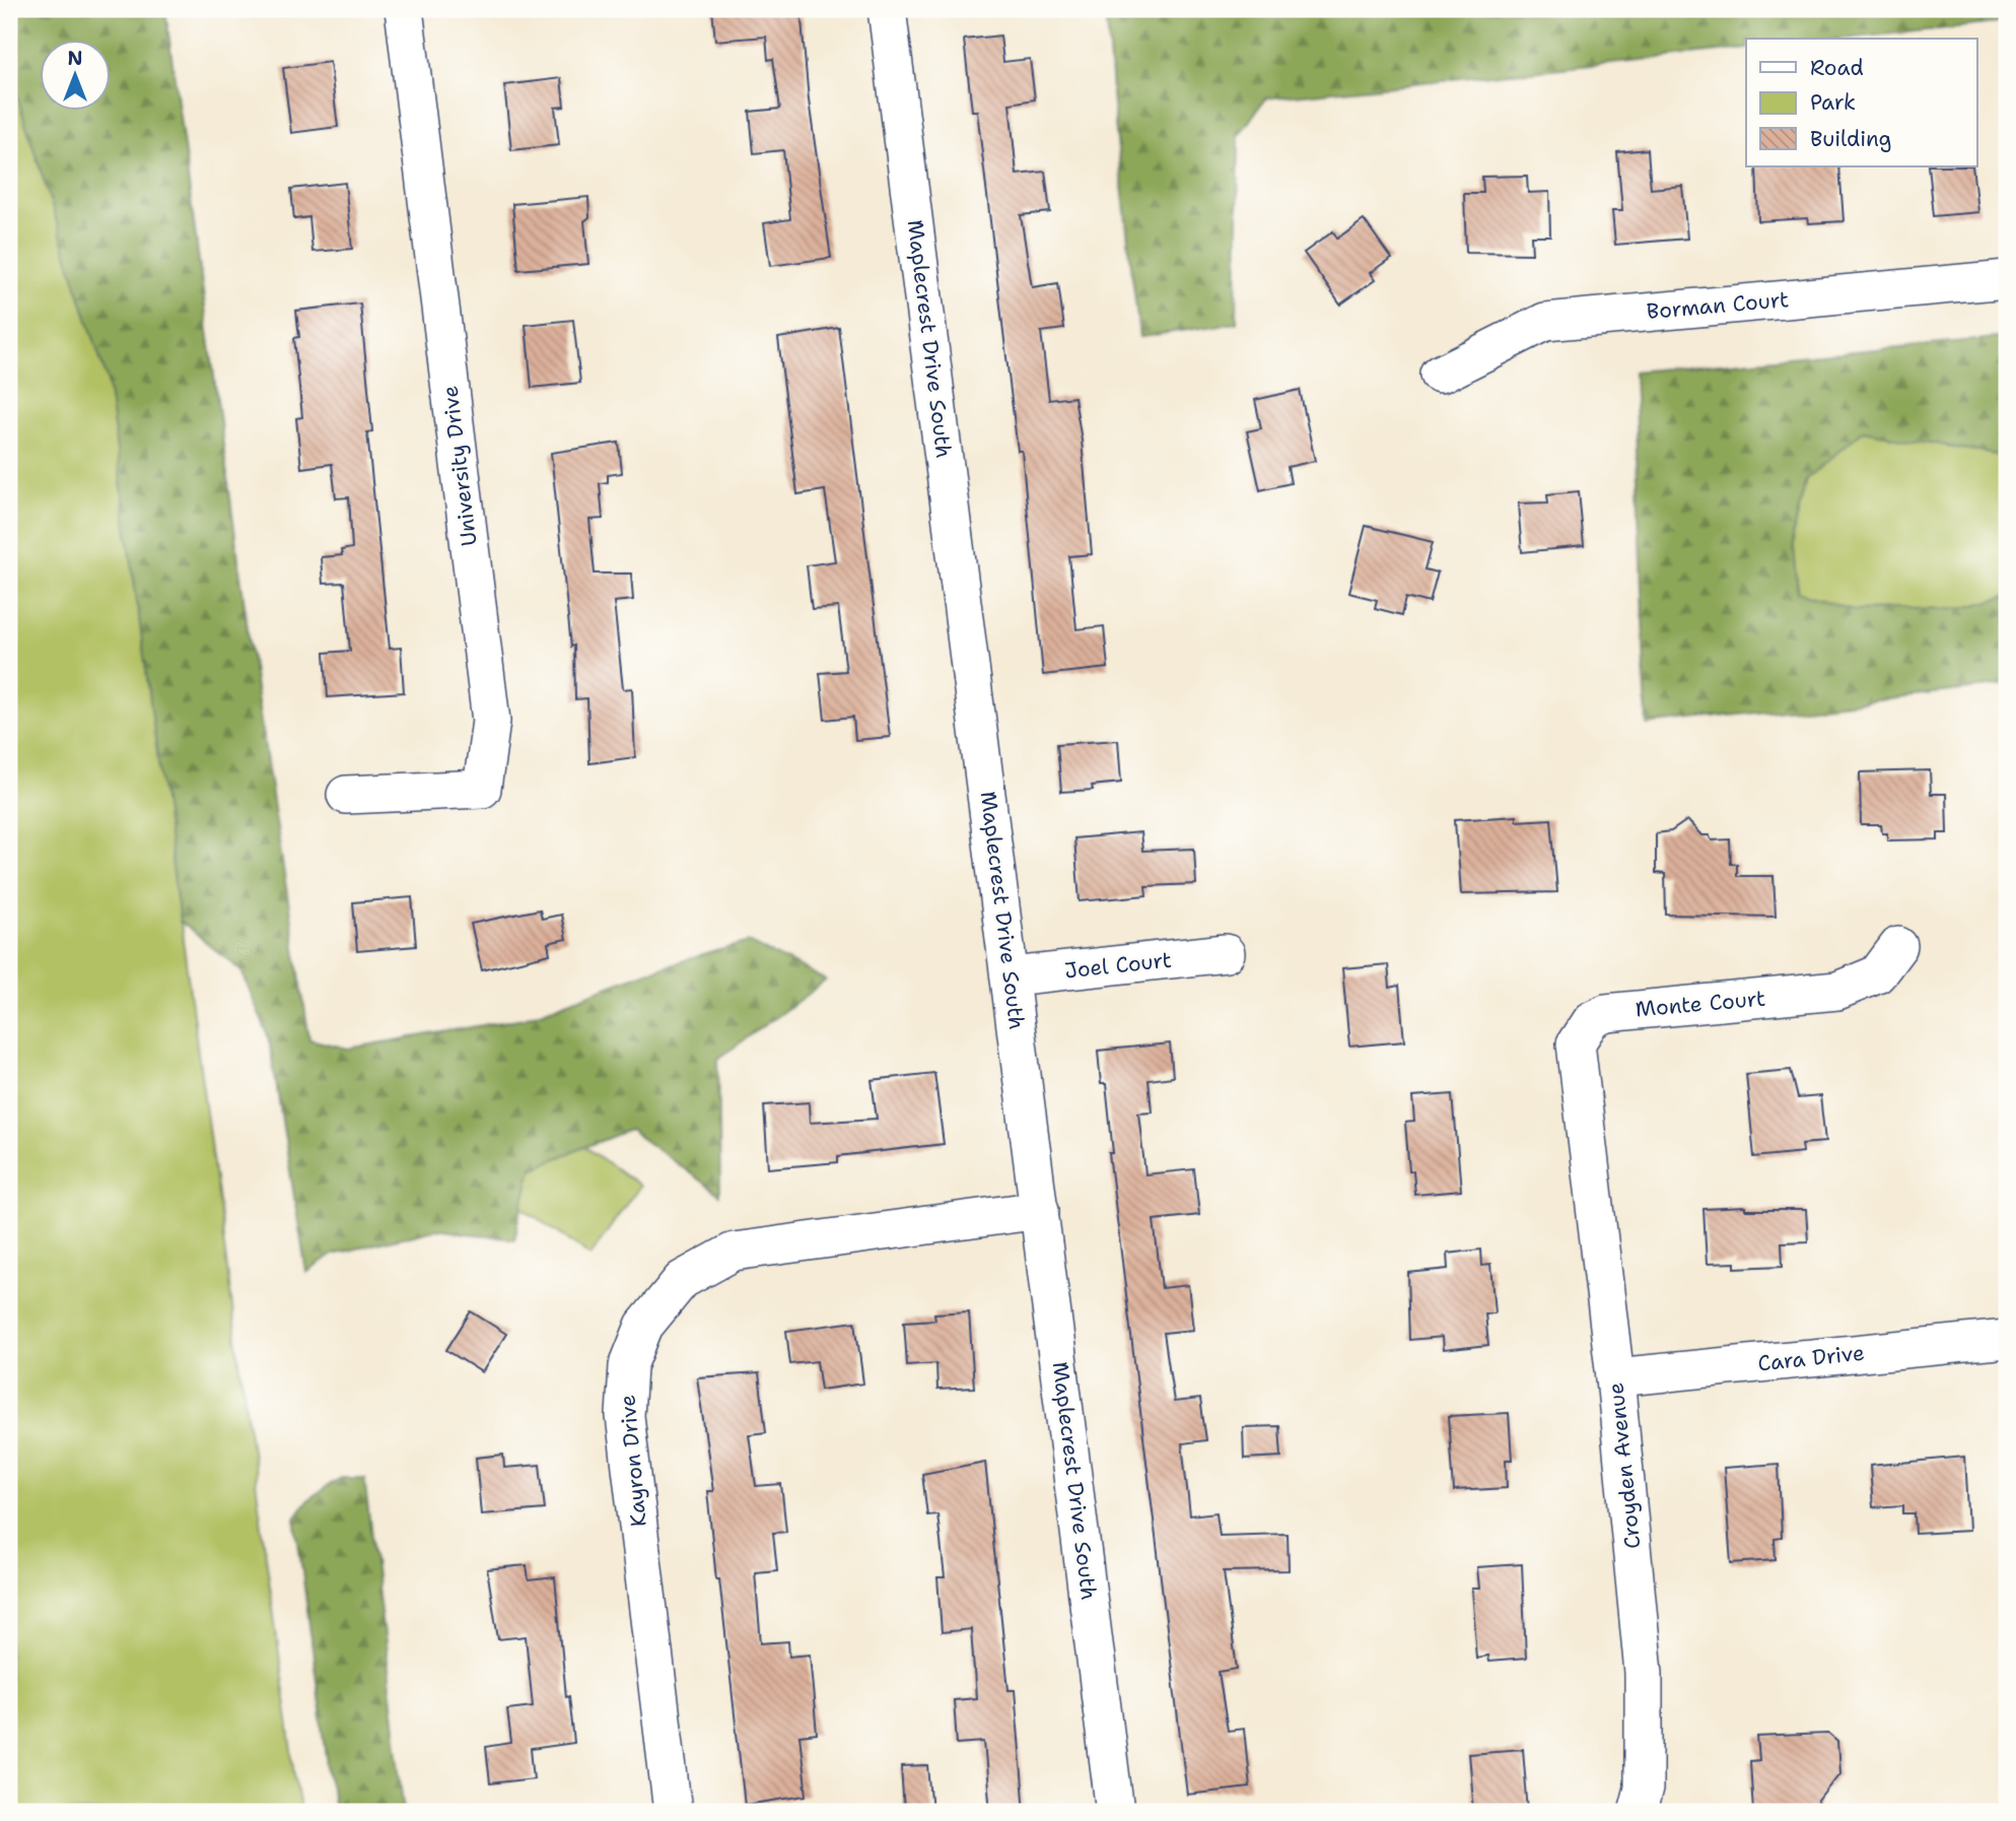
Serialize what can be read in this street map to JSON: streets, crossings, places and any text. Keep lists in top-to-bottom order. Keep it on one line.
{"streets":{"street":["Borman Court","Maplecrest Drive South","University Drive","Joel Court","Monte Court","Cara Drive","Kayron Drive","Croyden Avenue"]},"crossings":[["Maplecrest Drive South","Joel Court"],["Maplecrest Drive South","Kayron Drive"],["Monte Court","Croyden Avenue"],["Cara Drive","Croyden Avenue"]],"legend":["Road","Park","Building"],"north":"top"}
